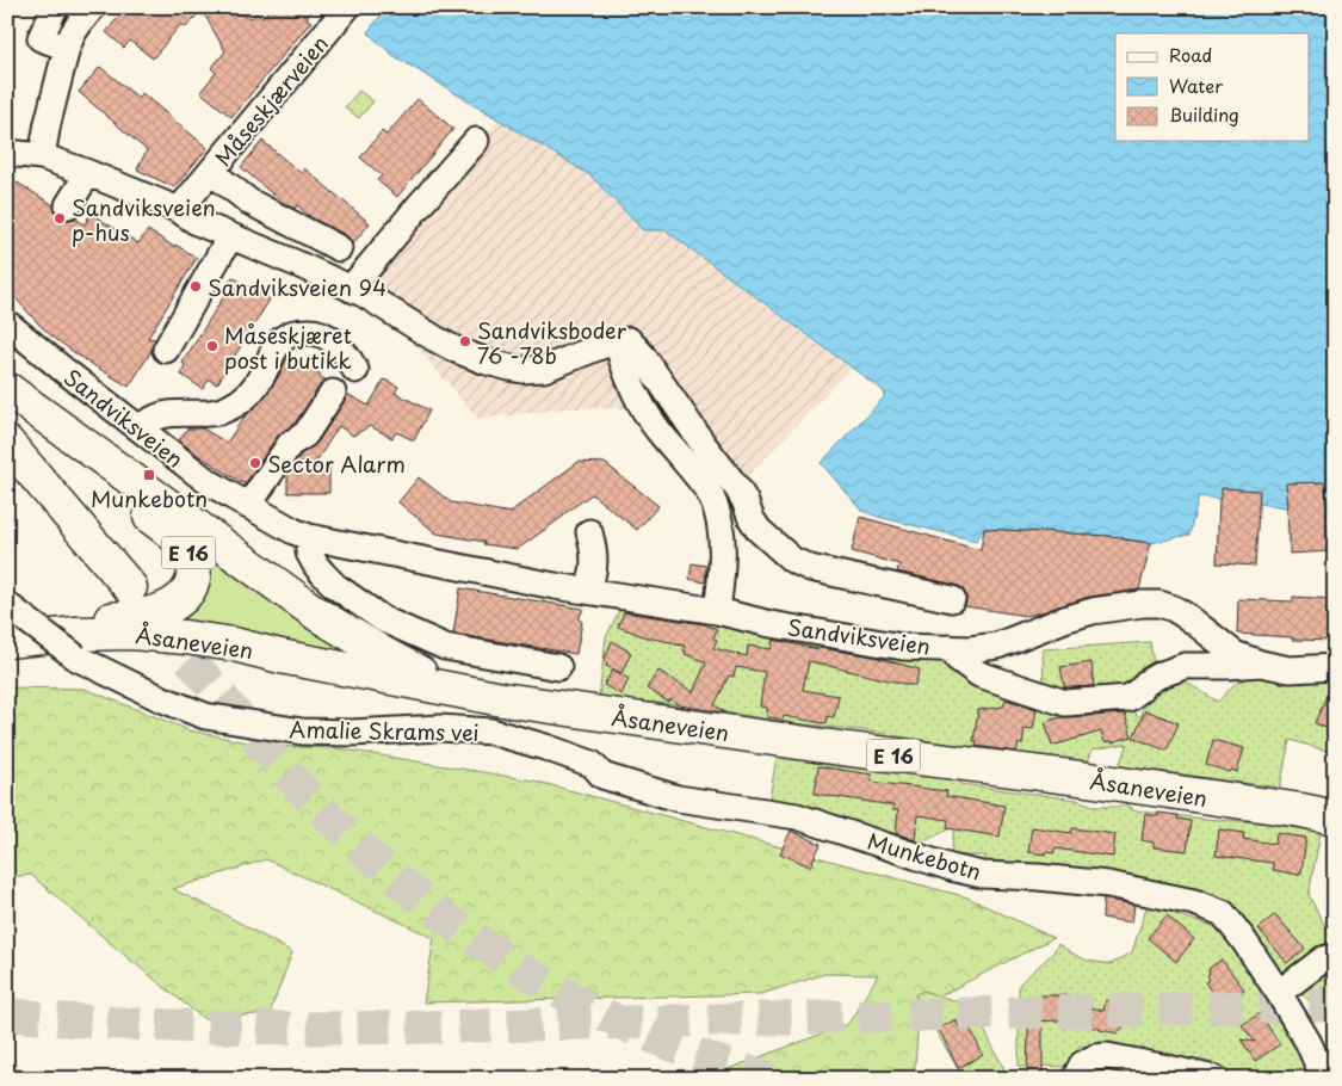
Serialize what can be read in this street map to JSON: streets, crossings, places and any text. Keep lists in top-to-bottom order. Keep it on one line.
{"streets":{"highway":["E 16","Åsaneveien"],"street":["Måseskjærveien","Sandviksveien","Amalie Skrams vei","Munkebotn"]},"crossings":[["E 16","Åsaneveien"],["Amalie Skrams vei","Munkebotn"]],"places":{"other":["Sandviksveien p-hus","Sandviksveien 94","Sandviksboder 76 -78b","Måseskjæret post i butikk","Sector Alarm"],"transit":["Munkebotn"]},"legend":["Road","Water","Building"]}
